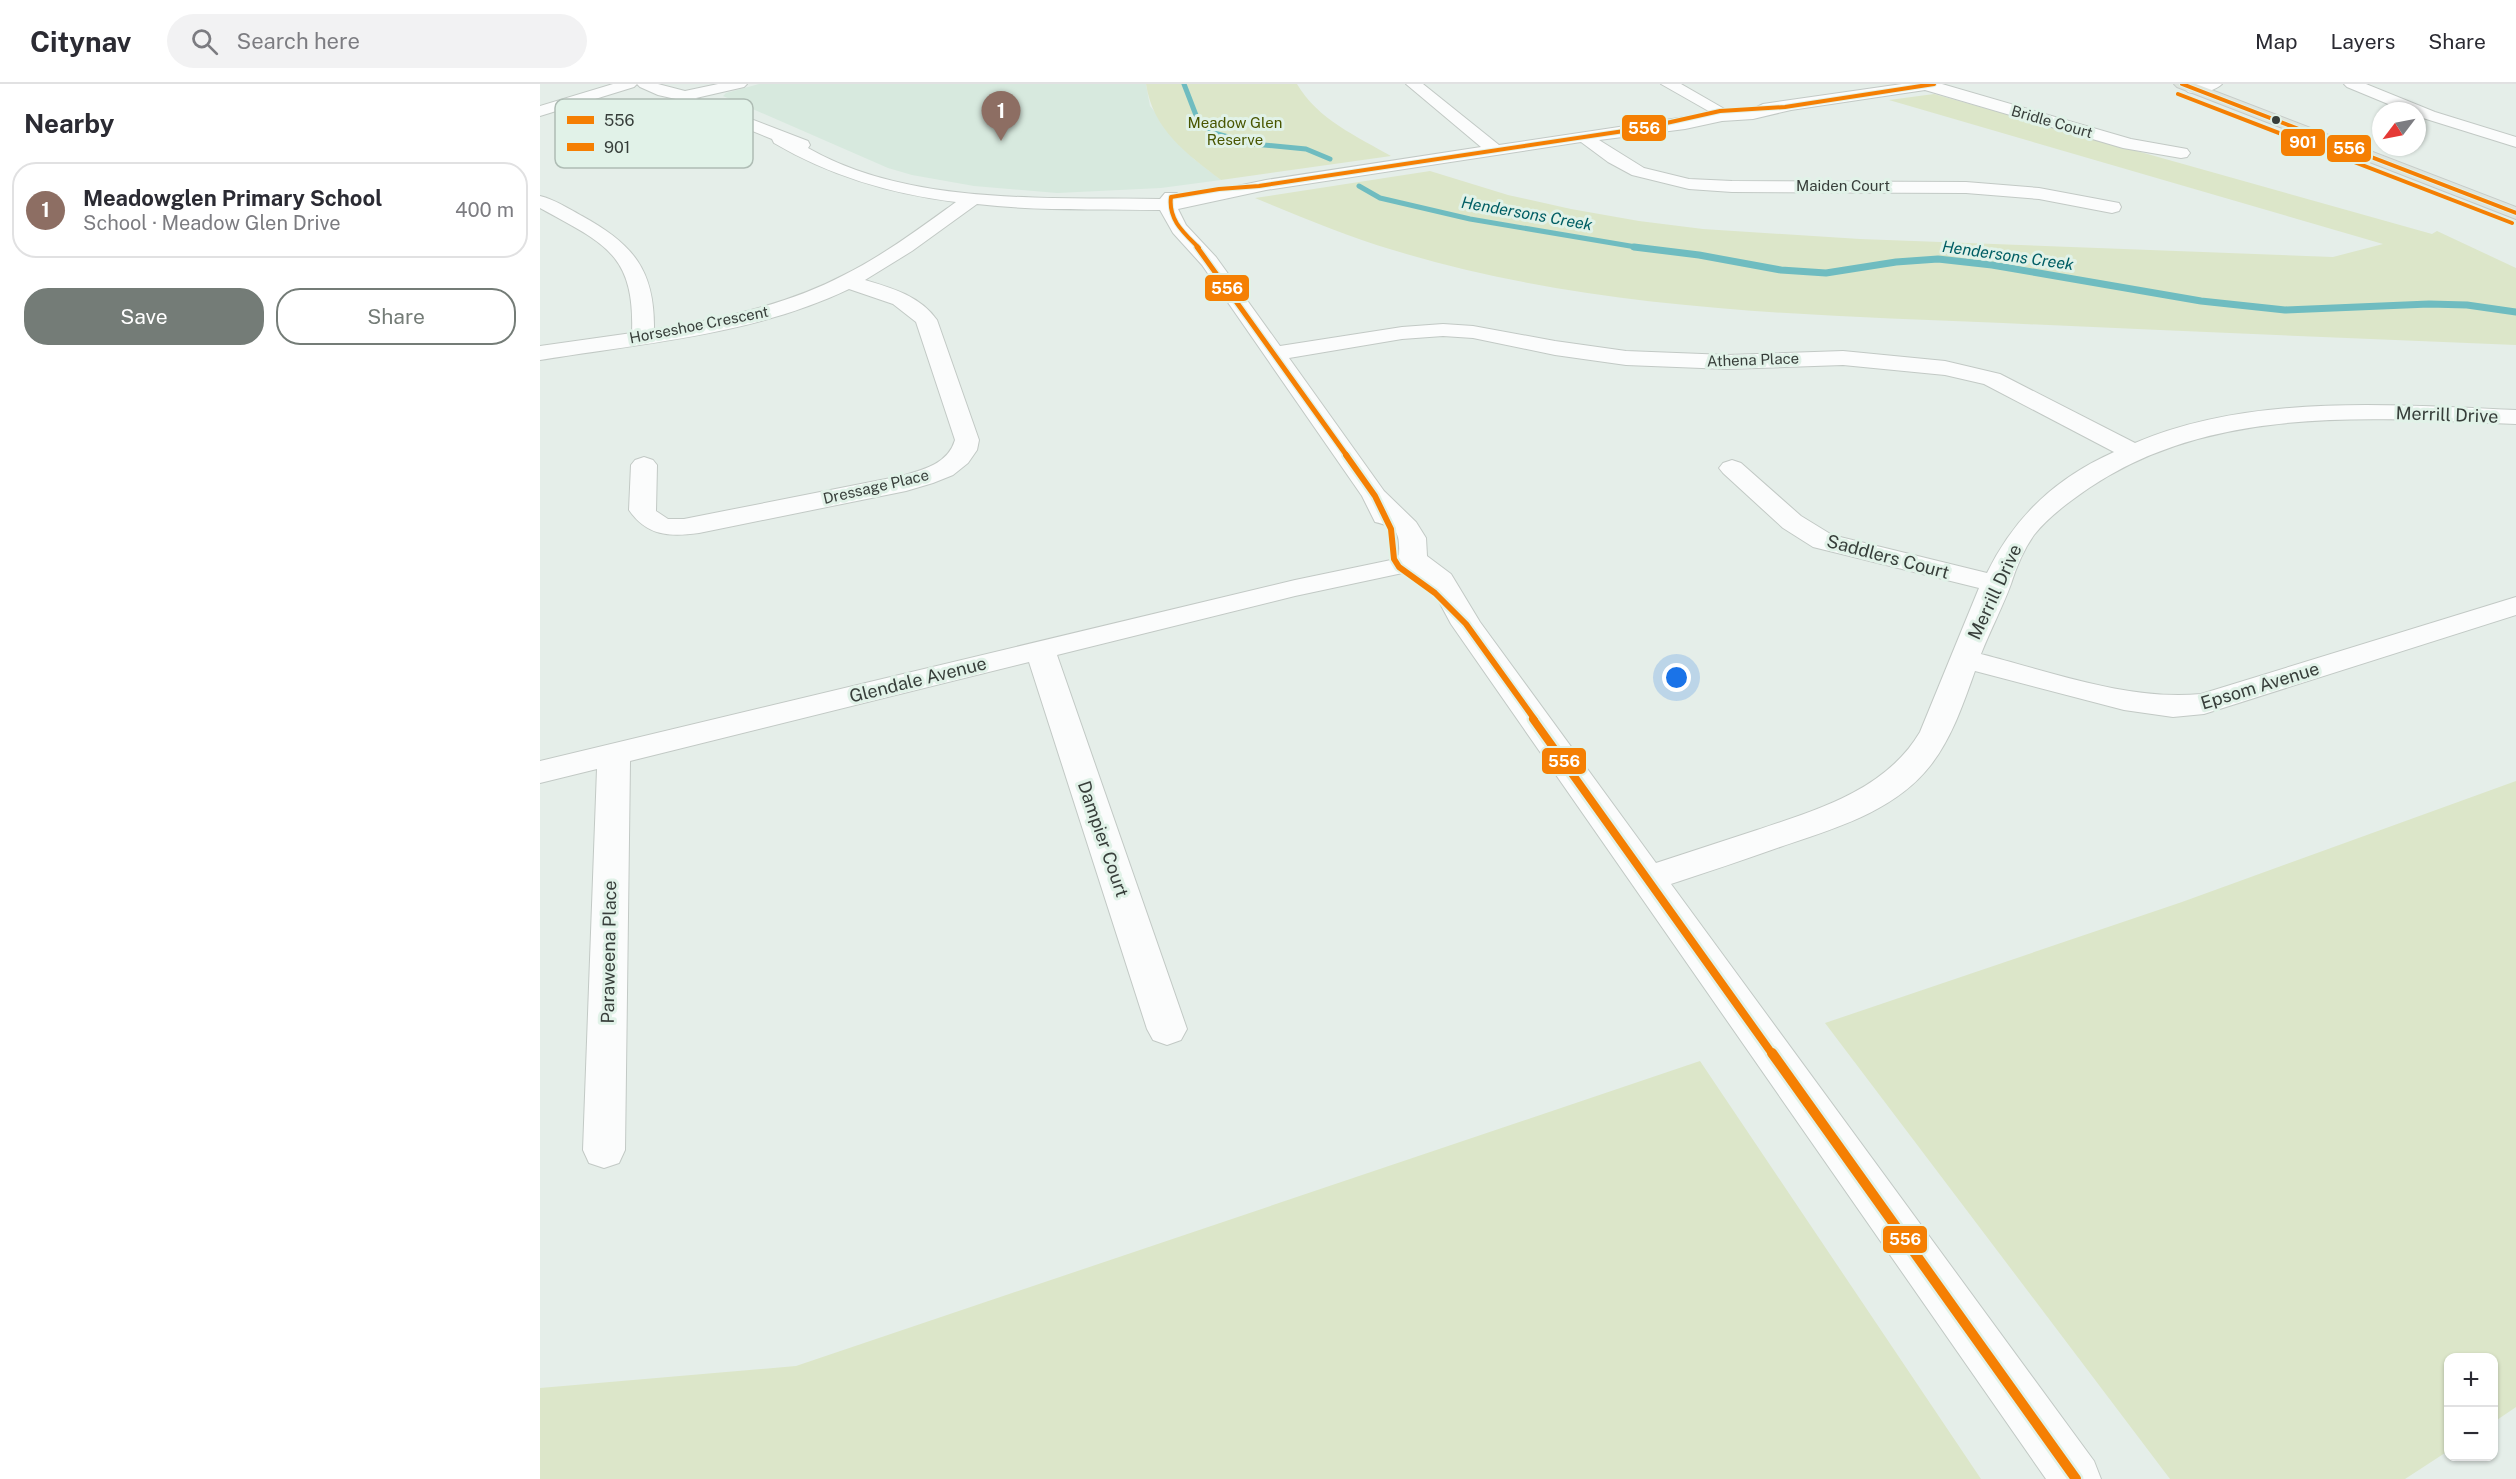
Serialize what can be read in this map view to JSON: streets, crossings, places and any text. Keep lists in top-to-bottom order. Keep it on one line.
{"streets":{"street":["Bridle Court","Maiden Court","Horseshoe Crescent","Athena Place","Merrill Drive","Dressage Place","Saddlers Court","Glendale Avenue","Epsom Avenue","Dampier Court","Paraweena Place"]},"crossings":[["Horseshoe Crescent","Dressage Place"],["Athena Place","Merrill Drive"],["Merrill Drive","Saddlers Court"],["Merrill Drive","Epsom Avenue"],["Glendale Avenue","Dampier Court"],["Glendale Avenue","Paraweena Place"]],"water":["Hendersons Creek"],"parks":["Meadow Glen Reserve"],"lines":["transit line 556","transit line 901"],"legend":["556","901"],"north":"bottom left","page":{"header":"Citynav","search":"Search here","nav":["Map","Layers","Share"],"heading":"Nearby","pins":"1","list":[{"mark":"1","name":"Meadowglen Primary School","note":"School · Meadow Glen Drive","value":"400 m"}],"buttons":["Save","Share"],"map_buttons":["+","−"]}}
